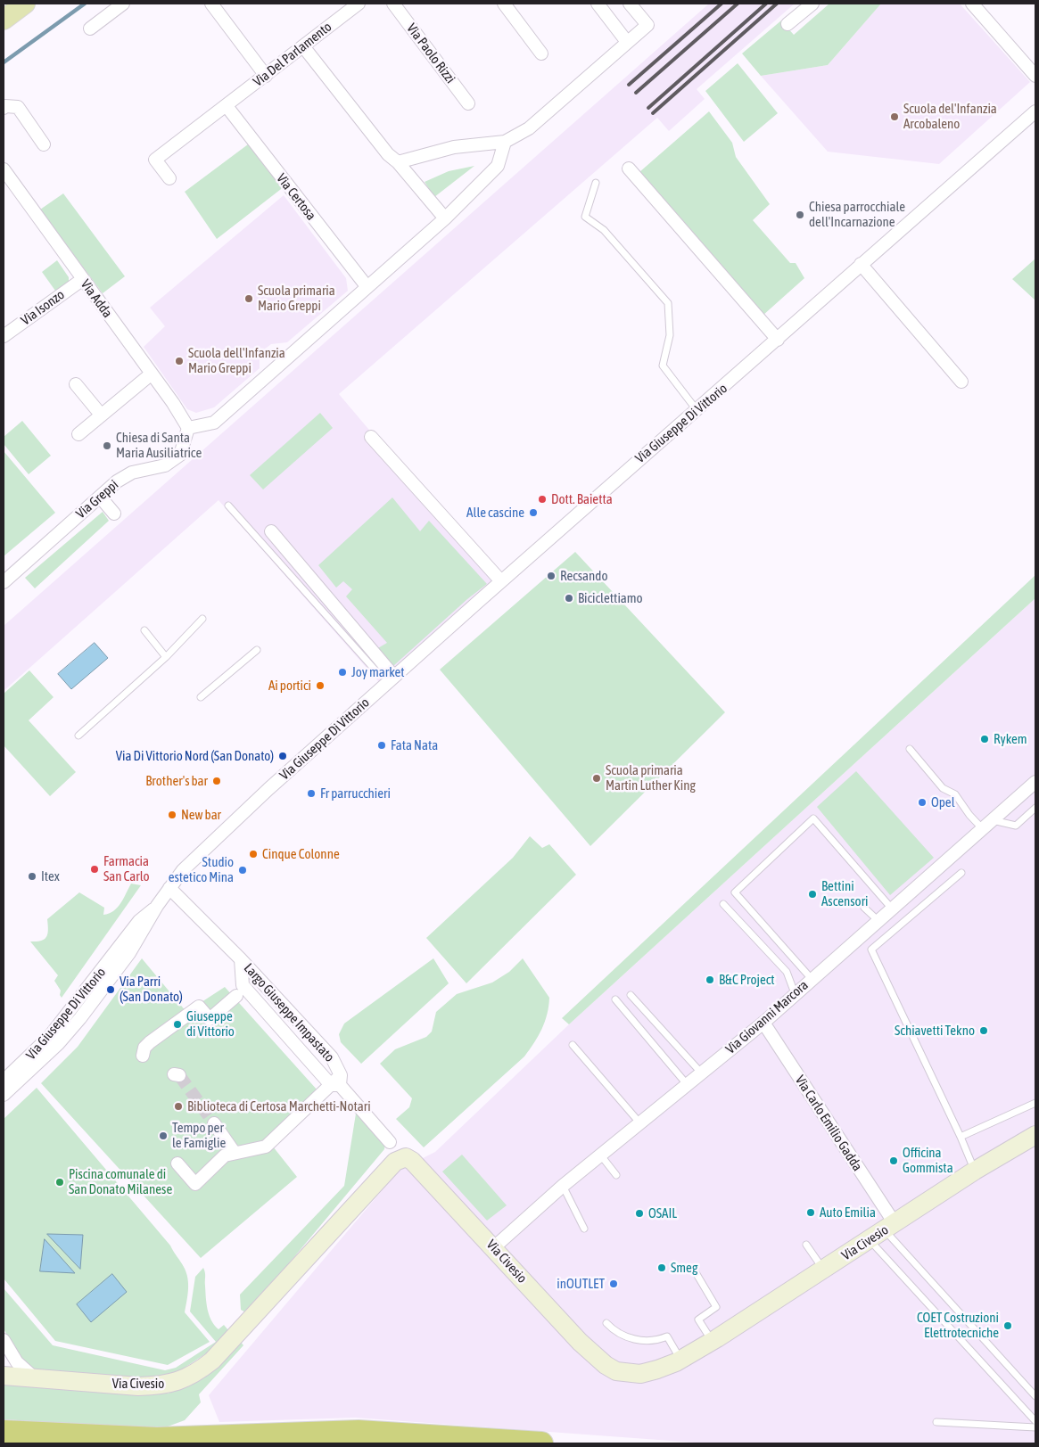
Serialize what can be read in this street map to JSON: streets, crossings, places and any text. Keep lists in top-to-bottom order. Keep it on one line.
{"streets":{"street":["Via Paolo Rizzi","Via Del Parlamento","Via Certosa","Via Adda","Via Isonzo","Via Giuseppe Di Vittorio","Via Greppi","Largo Giuseppe Impastato","Via Giovanni Marcora","Via Carlo Emilio Gadda","Via Civesio"]},"crossings":[["Via Del Parlamento","Via Certosa"],["Via Adda","Via Isonzo"],["Via Adda","Via Greppi"],["Via Giuseppe Di Vittorio","Largo Giuseppe Impastato"],["Via Giovanni Marcora","Via Carlo Emilio Gadda"],["Via Giovanni Marcora","Via Civesio"],["Via Carlo Emilio Gadda","Via Civesio"]],"places":["Scuola del'Infanzia Arcobaleno","Chiesa parrocchiale dell'Incarnazione","Scuola primaria Mario Greppi","Scuola dell'Infanzia Mario Greppi","Chiesa di Santa Maria Ausiliatrice","Dott. Baietta","Alle cascine","Recsando","Biciclettiamo","Joy market","Ai portici","Rykem","Fata Nata","Via Di Vittorio Nord (San Donato)","Scuola primaria Martin Luther King","Brother's bar","Fr parrucchieri","Opel","New bar","Cinque Colonne","Farmacia San Carlo","Studio estetico Mina","Itex","Bettini Ascensori","B&C Project","Via Parri (San Donato)","Giuseppe di Vittorio","Schiavetti Tekno","Biblioteca di Certosa Marchetti-Notari","Tempo per le Famiglie","Officina Gommista","Piscina comunale di San Donato Milanese","Auto Emilia","OSAIL","Smeg","inOUTLET","COET Costruzioni Elettrotecniche"]}
